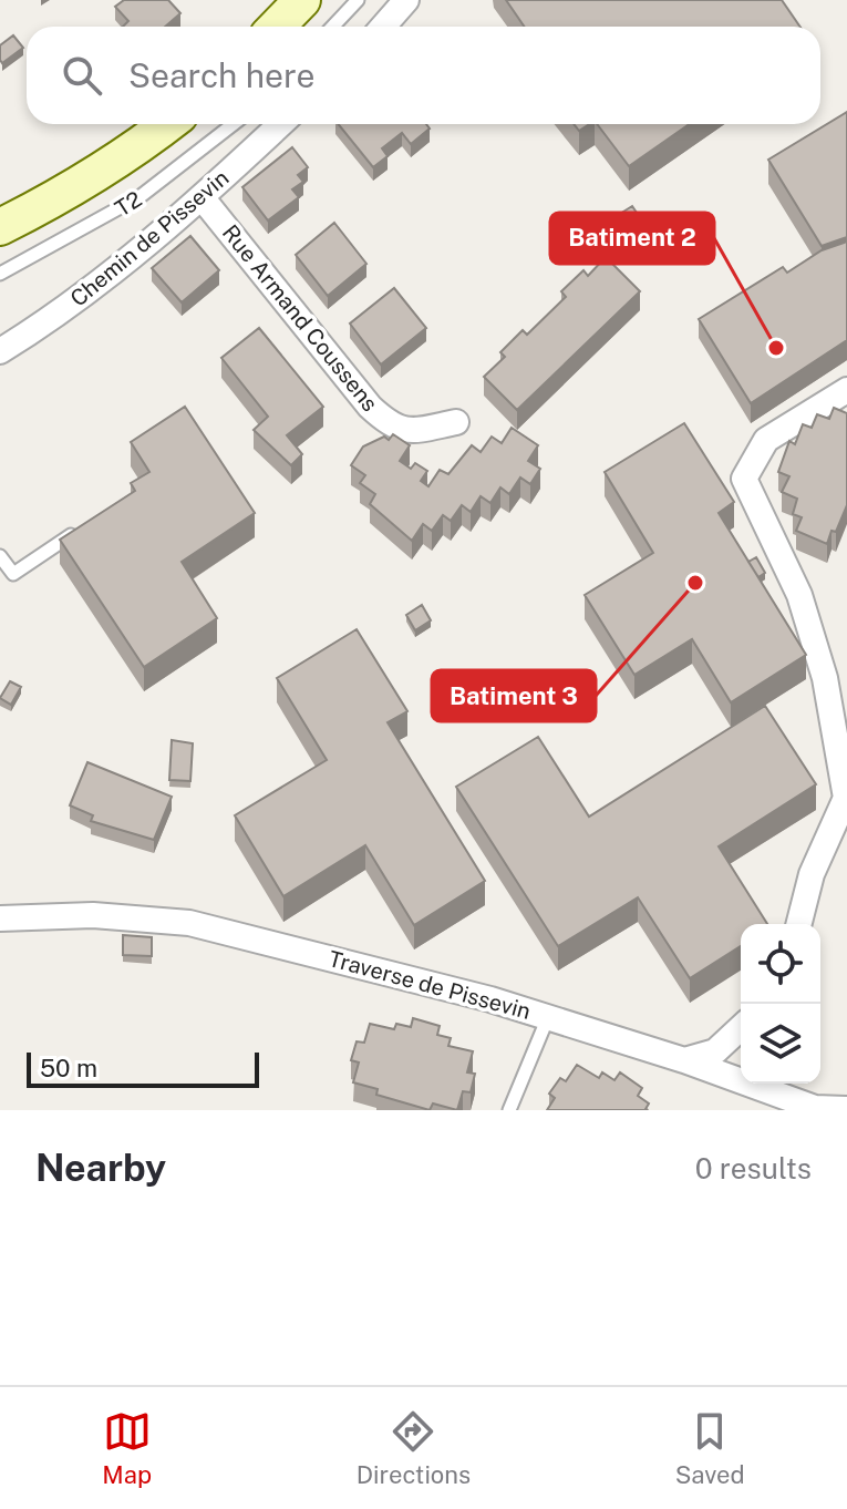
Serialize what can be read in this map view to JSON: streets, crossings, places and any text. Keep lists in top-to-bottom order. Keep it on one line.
{"streets":{"street":["Chemin de Pissevin","Rue Armand Coussens","Traverse de Pissevin"],"lane":["T2"]},"crossings":[["Chemin de Pissevin","Rue Armand Coussens"]],"places":["Batiment 2","Batiment 3"],"scale_bar":"50 m","page":{"search":"Search here","scale":"50 m","heading":["Nearby","0 results"],"nav":["Map","Directions","Saved"]}}
